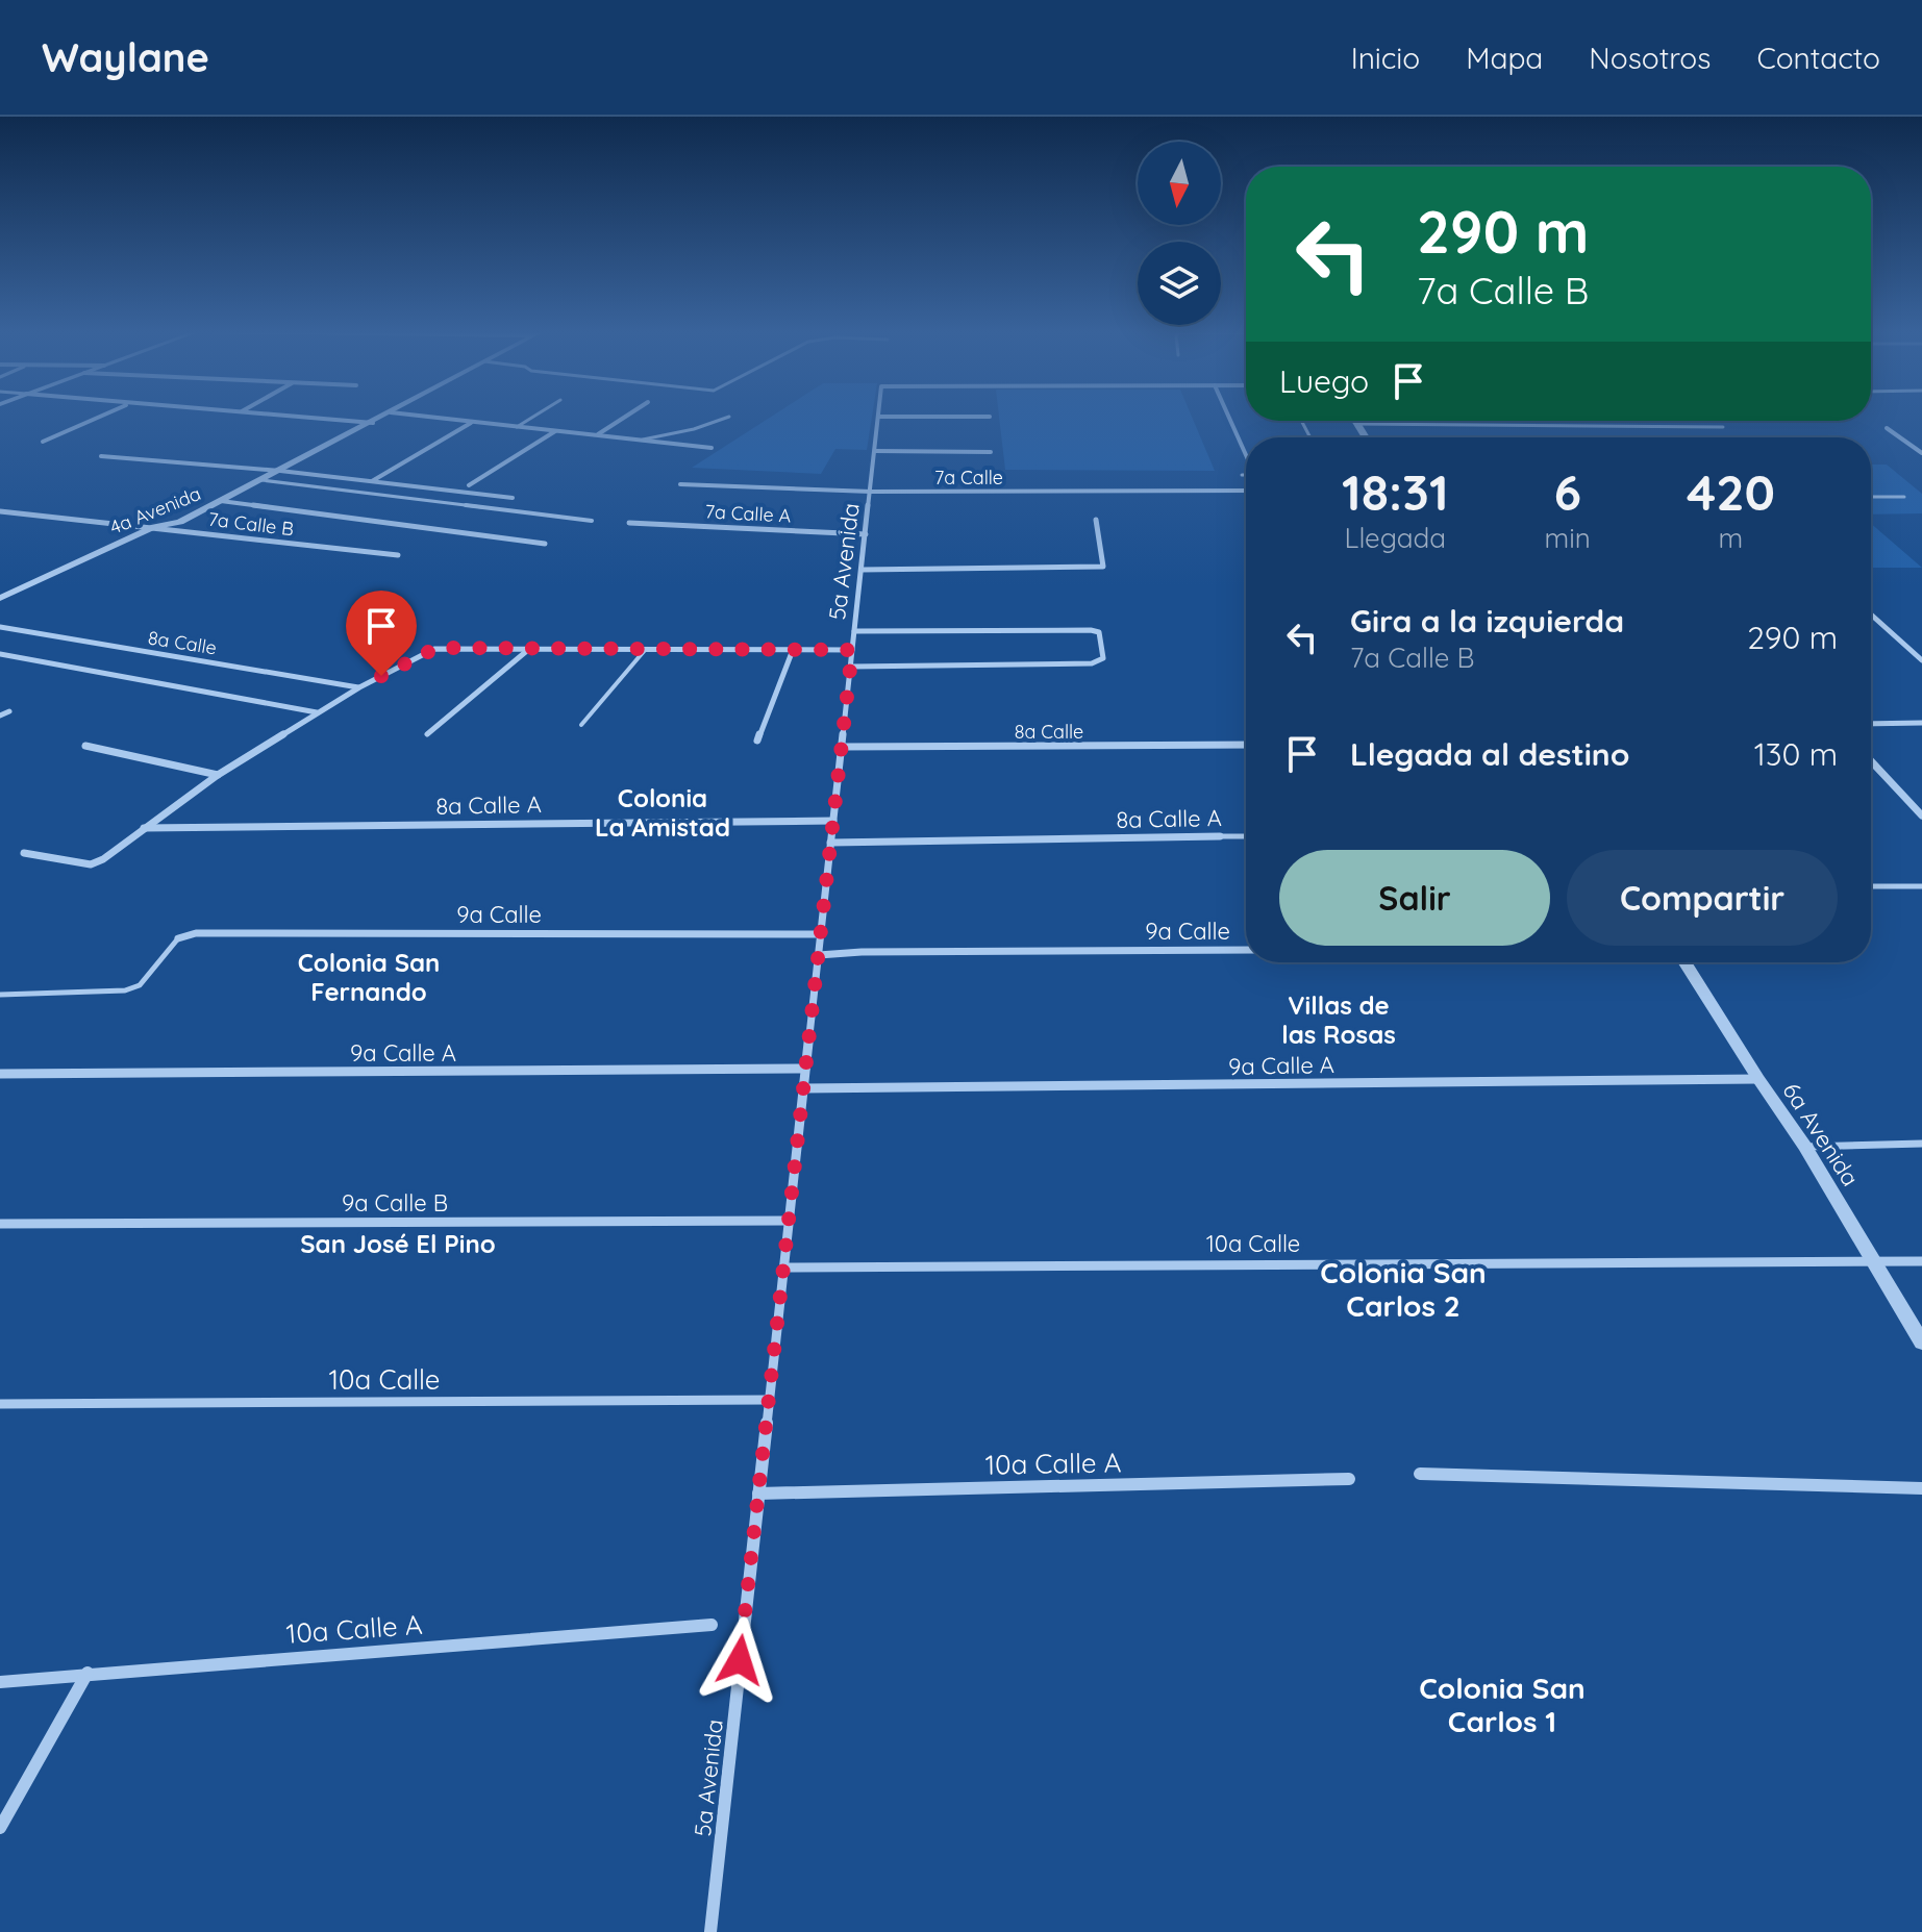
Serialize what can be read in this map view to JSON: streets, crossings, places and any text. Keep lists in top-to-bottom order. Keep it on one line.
{"streets":{"street":["7a Calle","4a Avenida","7a Calle A","7a Calle B","5a Avenida","8a Calle","8a Calle A","9a Calle","9a Calle A","6a Avenida","9a Calle B","10a Calle","10a Calle A"]},"crossings":[["7a Calle","5a Avenida"],["4a Avenida","7a Calle B"],["7a Calle A","5a Avenida"],["5a Avenida","8a Calle"],["5a Avenida","8a Calle A"],["5a Avenida","9a Calle"],["5a Avenida","9a Calle A"],["5a Avenida","9a Calle B"],["5a Avenida","10a Calle"],["5a Avenida","10a Calle A"],["9a Calle A","6a Avenida"],["6a Avenida","10a Calle"]],"districts":["Colonia La Amistad","Colonia San Fernando","Villas de las Rosas","San José El Pino","Colonia San Carlos 2","Colonia San Carlos 1"],"north":"bottom","page":{"header":"Waylane","nav":["Inicio","Mapa","Nosotros","Contacto"],"turn":["290 m","7a Calle B"],"then":"Luego","eta":["18:31","Llegada","6","min","420","m"],"list":[{"name":"Gira a la izquierda","note":"7a Calle B","value":"290 m"},{"name":"Llegada al destino","value":"130 m"}],"buttons":["Salir","Compartir"]}}
